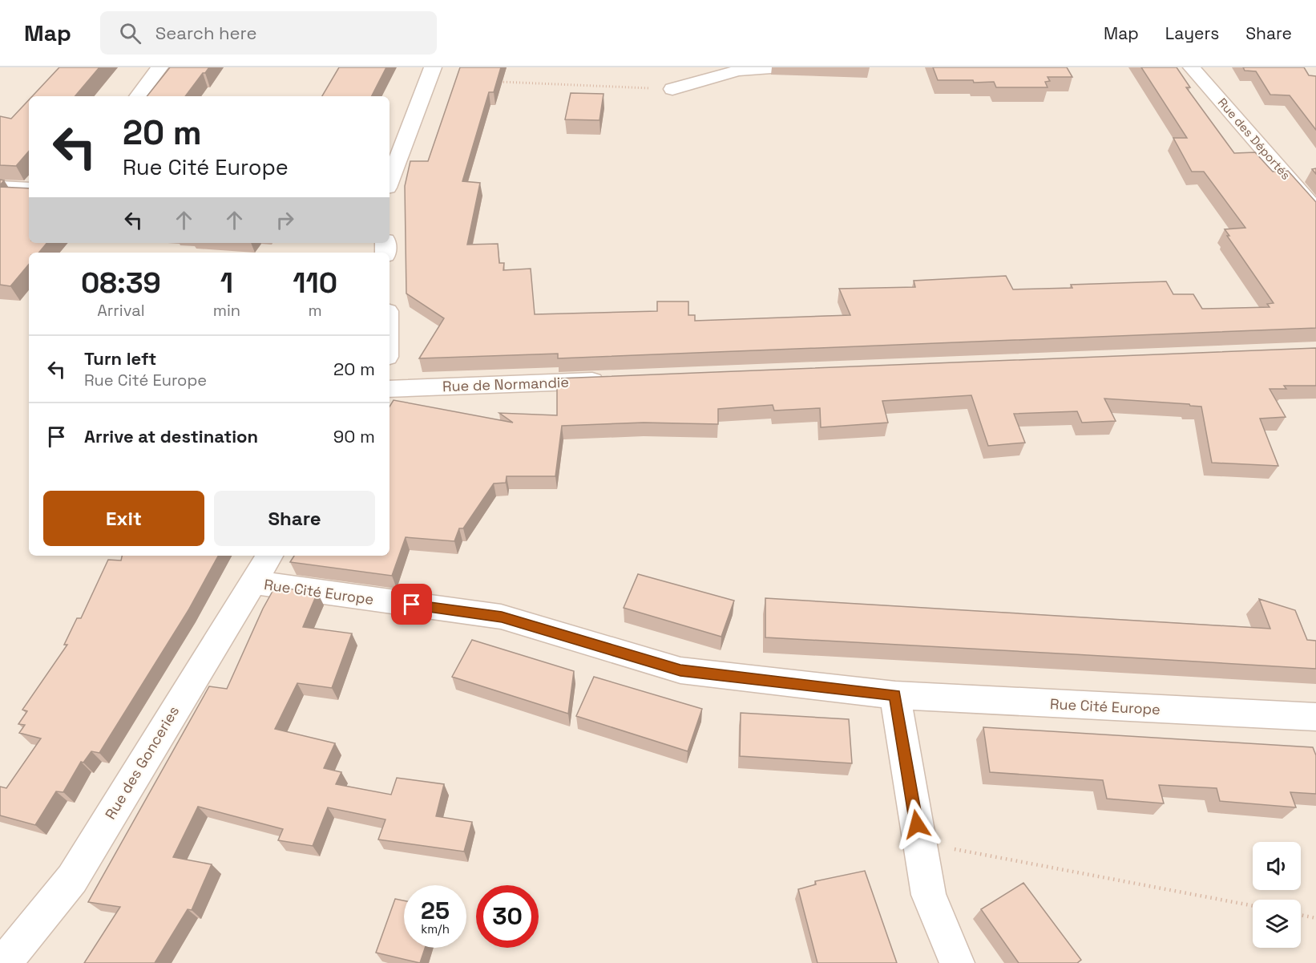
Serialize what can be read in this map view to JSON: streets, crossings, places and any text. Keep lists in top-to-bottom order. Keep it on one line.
{"streets":{"street":["Rue des Déportés","Rue de Normandie","Rue Cité Europe","Rue des Gonceries"]},"crossings":[["Rue Cité Europe","Rue des Gonceries"]],"page":{"header":"Map","search":"Search here","nav":["Map","Layers","Share"],"turn":["20 m","Rue Cité Europe"],"eta":["08:39","Arrival","1","min","110","m"],"list":[{"name":"Turn left","note":"Rue Cité Europe","value":"20 m"},{"name":"Arrive at destination","value":"90 m"}],"buttons":["Exit","Share"],"speed":"25 km/h","limit":"30"}}
